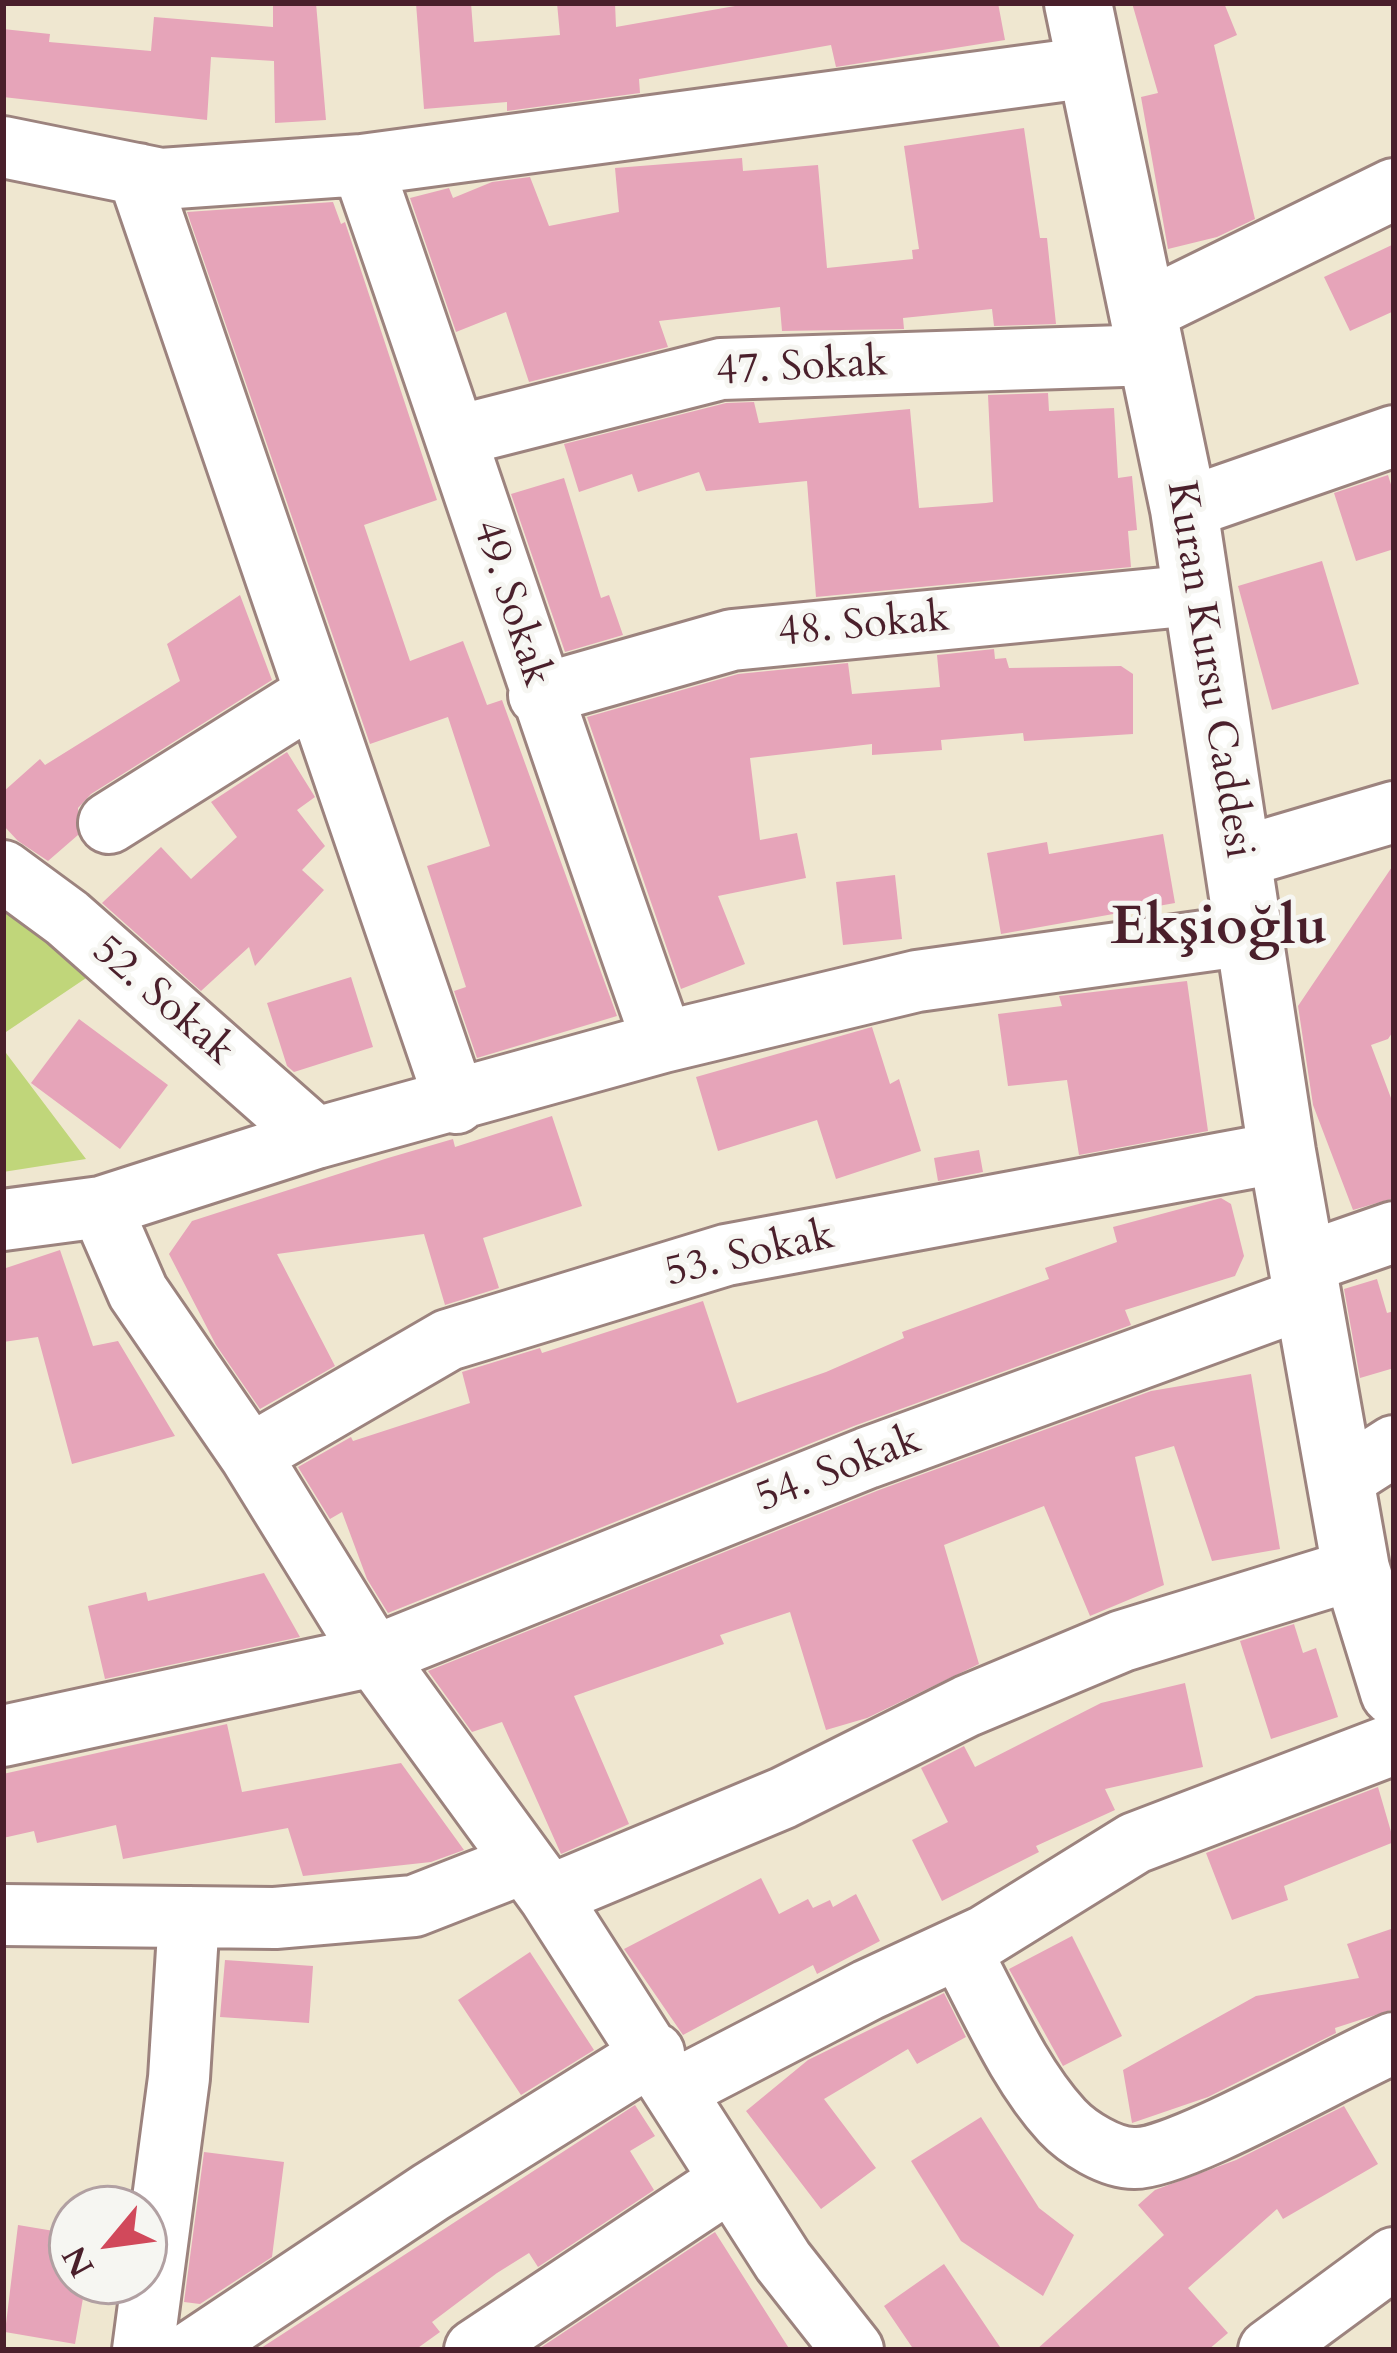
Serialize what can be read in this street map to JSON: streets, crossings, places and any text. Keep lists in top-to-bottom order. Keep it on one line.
{"streets":{"main road":["Kuran Kursu Caddesi"],"street":["47. Sokak","49. Sokak","48. Sokak","52. Sokak","53. Sokak","54. Sokak"]},"crossings":[["47. Sokak","49. Sokak"],["47. Sokak","Kuran Kursu Caddesi"],["49. Sokak","48. Sokak"],["48. Sokak","Kuran Kursu Caddesi"],["Kuran Kursu Caddesi","53. Sokak"],["Kuran Kursu Caddesi","54. Sokak"]],"districts":["Ekşioğlu"],"north":"bottom left"}
